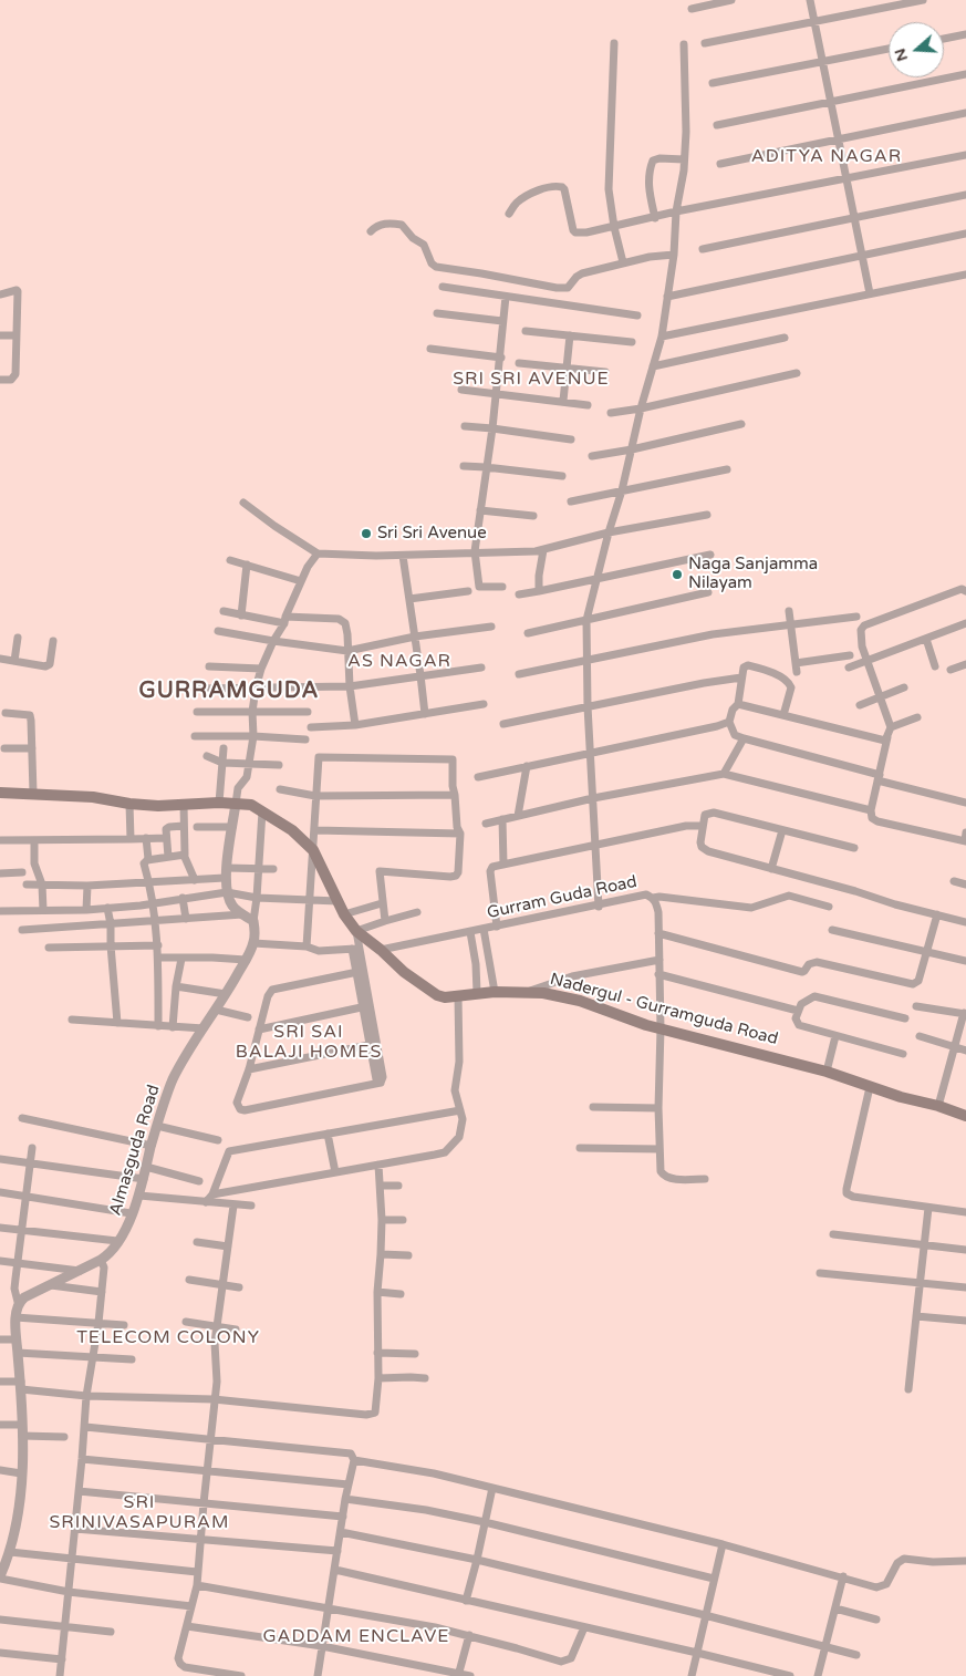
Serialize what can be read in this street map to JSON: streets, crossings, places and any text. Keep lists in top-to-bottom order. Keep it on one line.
{"streets":{"main road":["Nadergul - Gurramguda Road"],"street":["Gurram Guda Road","Almasguda Road"]},"crossings":[["Gurram Guda Road","Nadergul - Gurramguda Road"]],"districts":["ADITYA NAGAR","SRI SRI AVENUE","AS NAGAR","GURRAMGUDA","SRI SAI BALAJI HOMES","TELECOM COLONY","SRI SRINIVASAPURAM","GADDAM ENCLAVE"],"places":["Sri Sri Avenue","Naga Sanjamma Nilayam"],"north":"left"}
